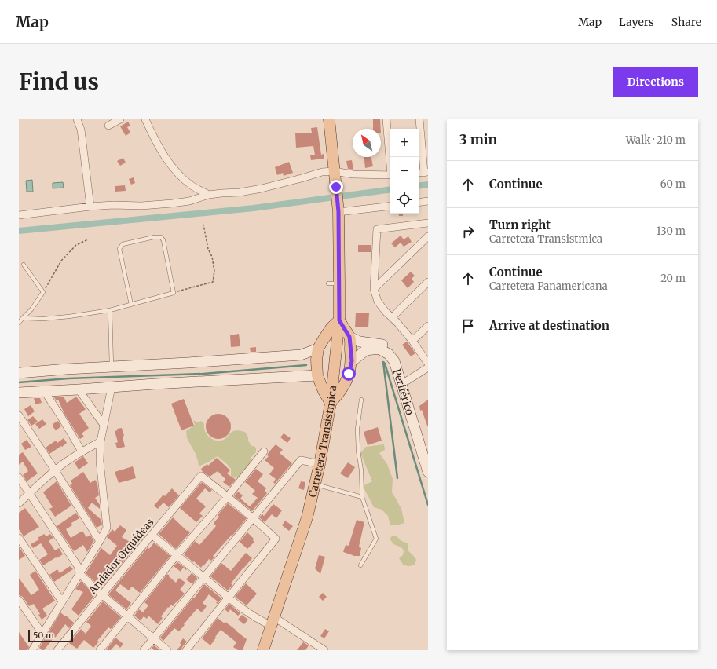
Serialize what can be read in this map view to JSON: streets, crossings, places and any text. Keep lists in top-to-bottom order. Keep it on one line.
{"streets":{"main road":["Carretera Transistmica"],"street":["Periférico","Andador Orquídeas"]},"scale_bar":"50 m","north":"top left","page":{"header":"Map","nav":["Map","Layers","Share"],"buttons":"Directions","title":"Find us","heading":["3 min","Walk · 210 m"],"map_buttons":["+","−"],"list":[["Continue","60 m"],["Turn right","Carretera Transistmica","130 m"],["Continue","Carretera Panamericana","20 m"],"Arrive at destination"],"scale":"50 m"}}
